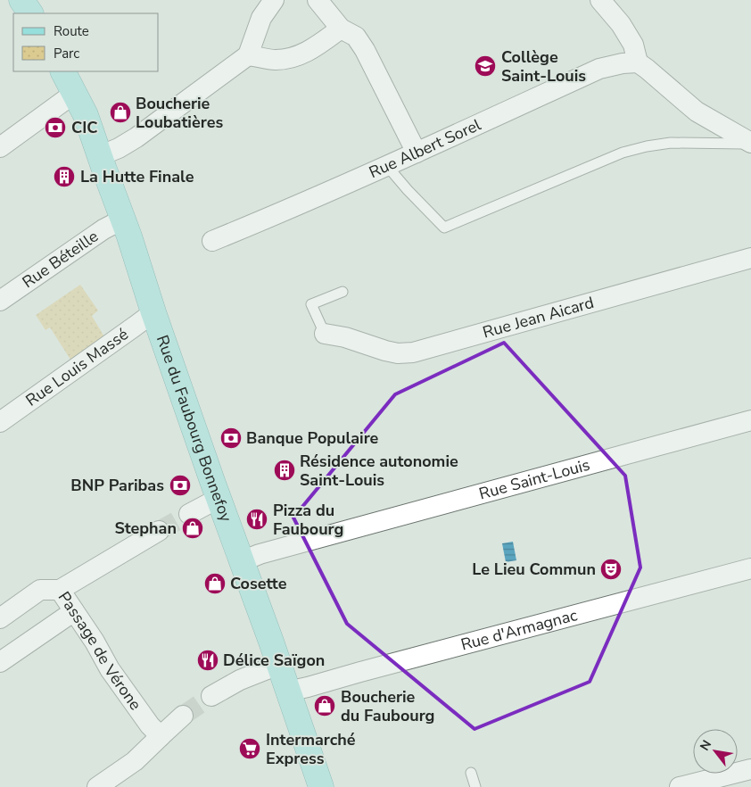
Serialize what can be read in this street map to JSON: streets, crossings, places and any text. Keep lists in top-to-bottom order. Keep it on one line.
{"streets":{"main road":["Rue du Faubourg Bonnefoy"],"street":["Rue Albert Sorel","Rue Béteille","Rue Jean Aicard","Rue Louis Massé","Rue Saint-Louis","Rue d'Armagnac","Passage de Vérone"]},"crossings":[["Rue Béteille","Rue du Faubourg Bonnefoy"],["Rue Louis Massé","Rue du Faubourg Bonnefoy"],["Rue du Faubourg Bonnefoy","Rue Saint-Louis"],["Rue du Faubourg Bonnefoy","Rue d'Armagnac"]],"places":{"school or university":["Collège Saint-Louis"],"shop":["Boucherie Loubatières","Stephan","Cosette","Boucherie du Faubourg"],"bank":["CIC","Banque Populaire","BNP Paribas"],"building":["La Hutte Finale","Résidence autonomie Saint-Louis"],"restaurant":["Pizza du Faubourg","Délice Saïgon"],"theatre":["Le Lieu Commun"],"supermarket":["Intermarché Express"]},"legend":["Route","Parc"],"north":"top left"}
